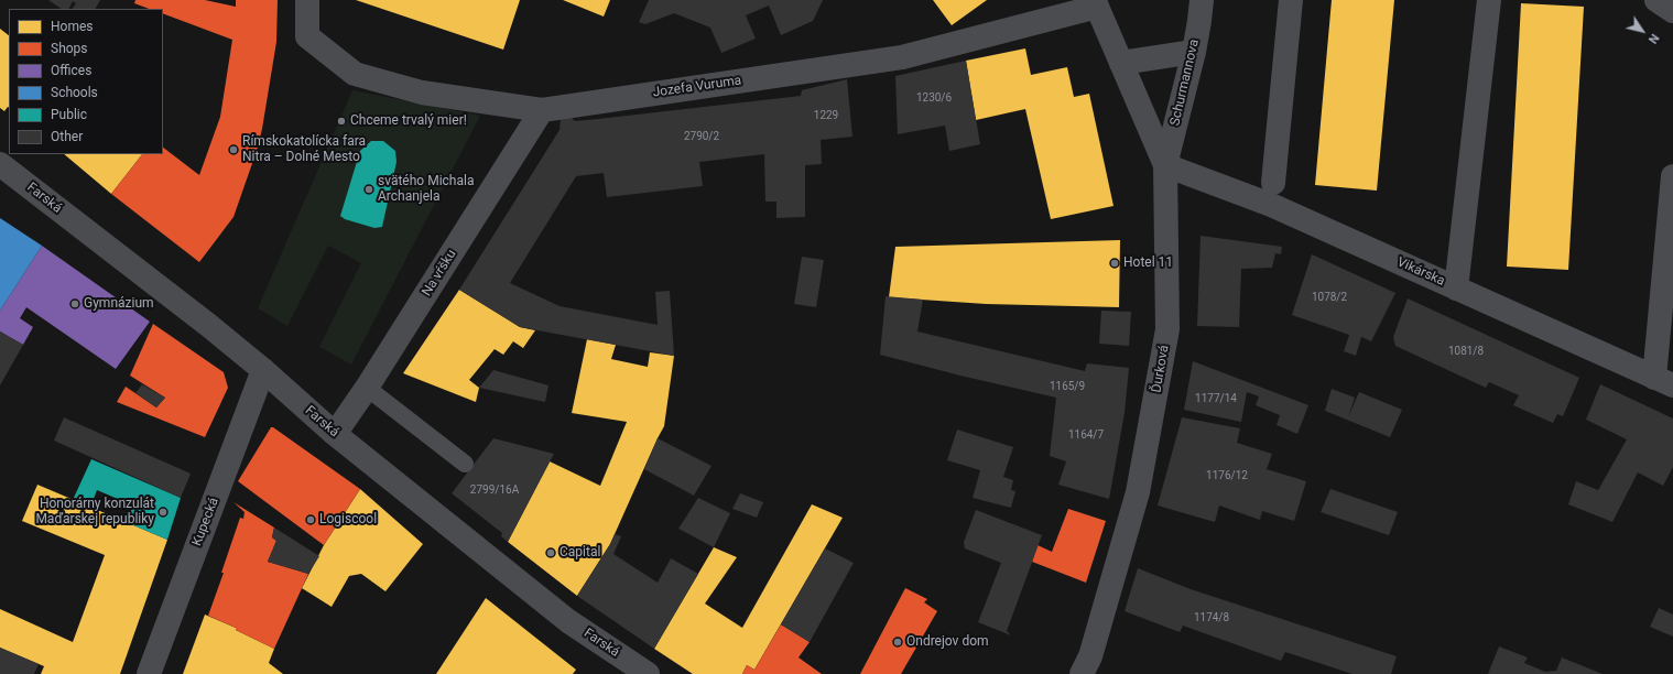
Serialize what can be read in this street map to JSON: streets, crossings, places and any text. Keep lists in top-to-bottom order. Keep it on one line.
{"streets":{"street":["Schurmannova","Jozefa Vuruma","Farská","Vikárska","Na vŕšku","Ďurková","Kupecká"]},"crossings":[["Schurmannova","Vikárska"],["Schurmannova","Ďurková"],["Jozefa Vuruma","Na vŕšku"],["Jozefa Vuruma","Ďurková"],["Farská","Na vŕšku"],["Farská","Kupecká"],["Vikárska","Ďurková"]],"places":["Chceme trvalý mier!","Rímskokatolícka fara Nitra – Dolné Mesto","svätého Michala Archanjela","Hotel 11","Gymnázium","Honorárny konzulát Maďarskej republiky","Logiscool","Capital","Ondrejov dom"],"house_numbers":["1230/6","1229","2790/2","1078/2","1081/8","1165/9","1177/14","1164/7","1176/12","2799/16A","1174/8"],"legend":["Homes","Shops","Offices","Schools","Public","Other"],"north":"bottom right"}
